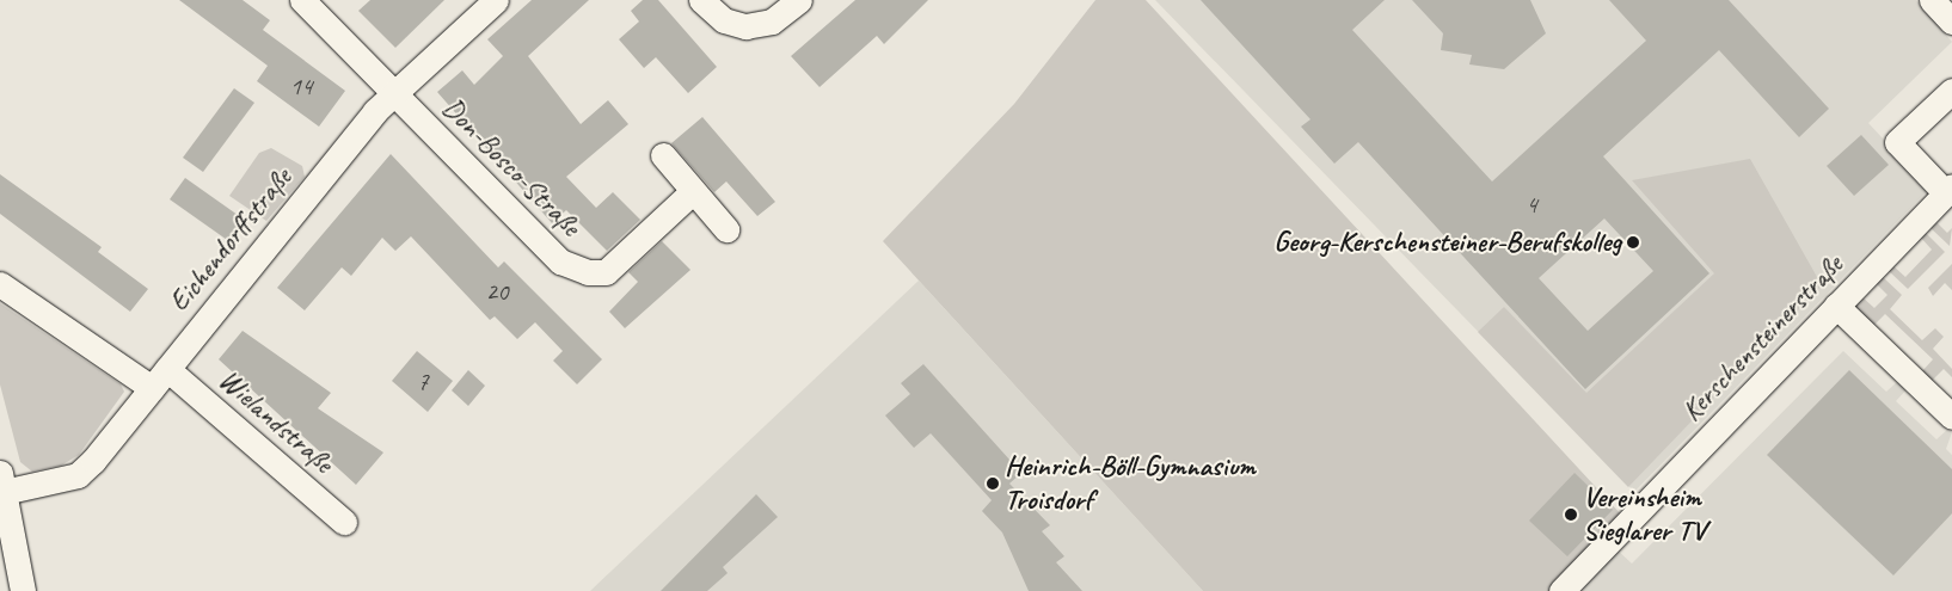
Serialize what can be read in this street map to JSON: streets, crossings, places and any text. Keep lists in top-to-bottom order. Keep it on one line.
{"streets":{"street":["Don-Bosco-Straße","Eichendorffstraße","Kerschensteinerstraße","Wielandstraße"]},"crossings":[["Don-Bosco-Straße","Eichendorffstraße"],["Eichendorffstraße","Wielandstraße"]],"places":["Georg-Kerschensteiner-Berufskolleg","Heinrich-Böll-Gymnasium Troisdorf","Vereinsheim Sieglarer TV"],"house_numbers":["14","4","20","7"]}
